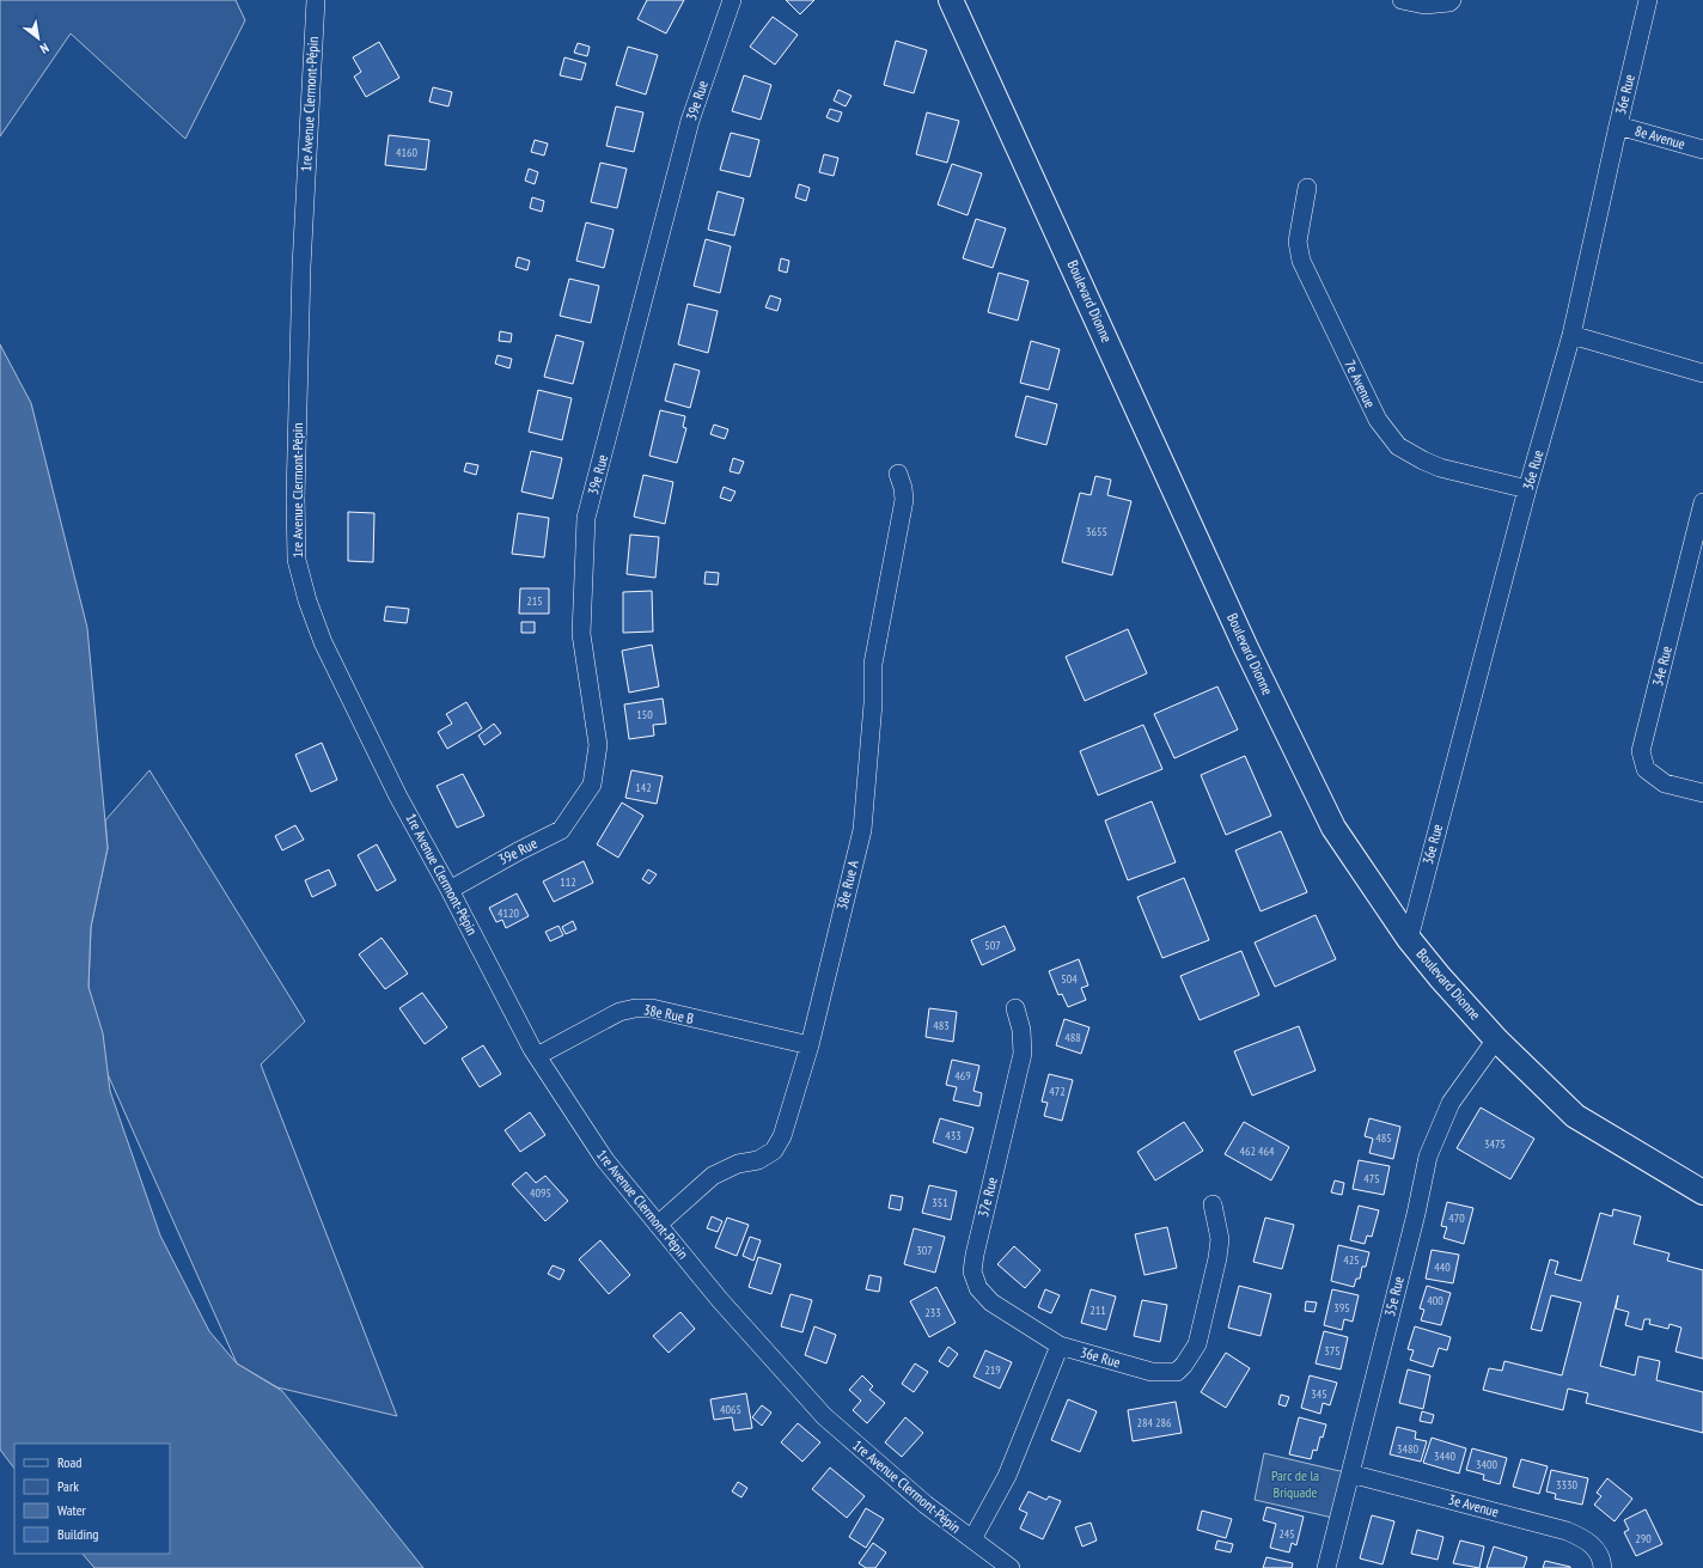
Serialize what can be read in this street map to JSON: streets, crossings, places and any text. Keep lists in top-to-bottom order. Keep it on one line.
{"streets":{"main road":["Boulevard Dionne"],"street":["36e Rue","39e Rue","1re Avenue Clermont-Pépin","8e Avenue","7e Avenue","34e Rue","38e Rue A","38e Rue B","37e Rue","35e Rue","3e Avenue"]},"crossings":[["36e Rue","1re Avenue Clermont-Pépin"],["36e Rue","8e Avenue"],["36e Rue","Boulevard Dionne"],["36e Rue","7e Avenue"],["36e Rue","37e Rue"],["39e Rue","1re Avenue Clermont-Pépin"],["1re Avenue Clermont-Pépin","38e Rue A"],["1re Avenue Clermont-Pépin","38e Rue B"],["Boulevard Dionne","35e Rue"],["38e Rue A","38e Rue B"],["35e Rue","3e Avenue"]],"parks":["Parc de la Briquade"],"house_numbers":["4160","3655","215","150","142","112","4120","507","504","483","488","469","472","433","485","3475","462 464","475","4095","351","470","307","425","440","400","395","211","233","375","219","345","4065","284 286","3480","3440","3400","3330","245","290"],"legend":["Road","Park","Water","Building"],"north":"bottom right"}
